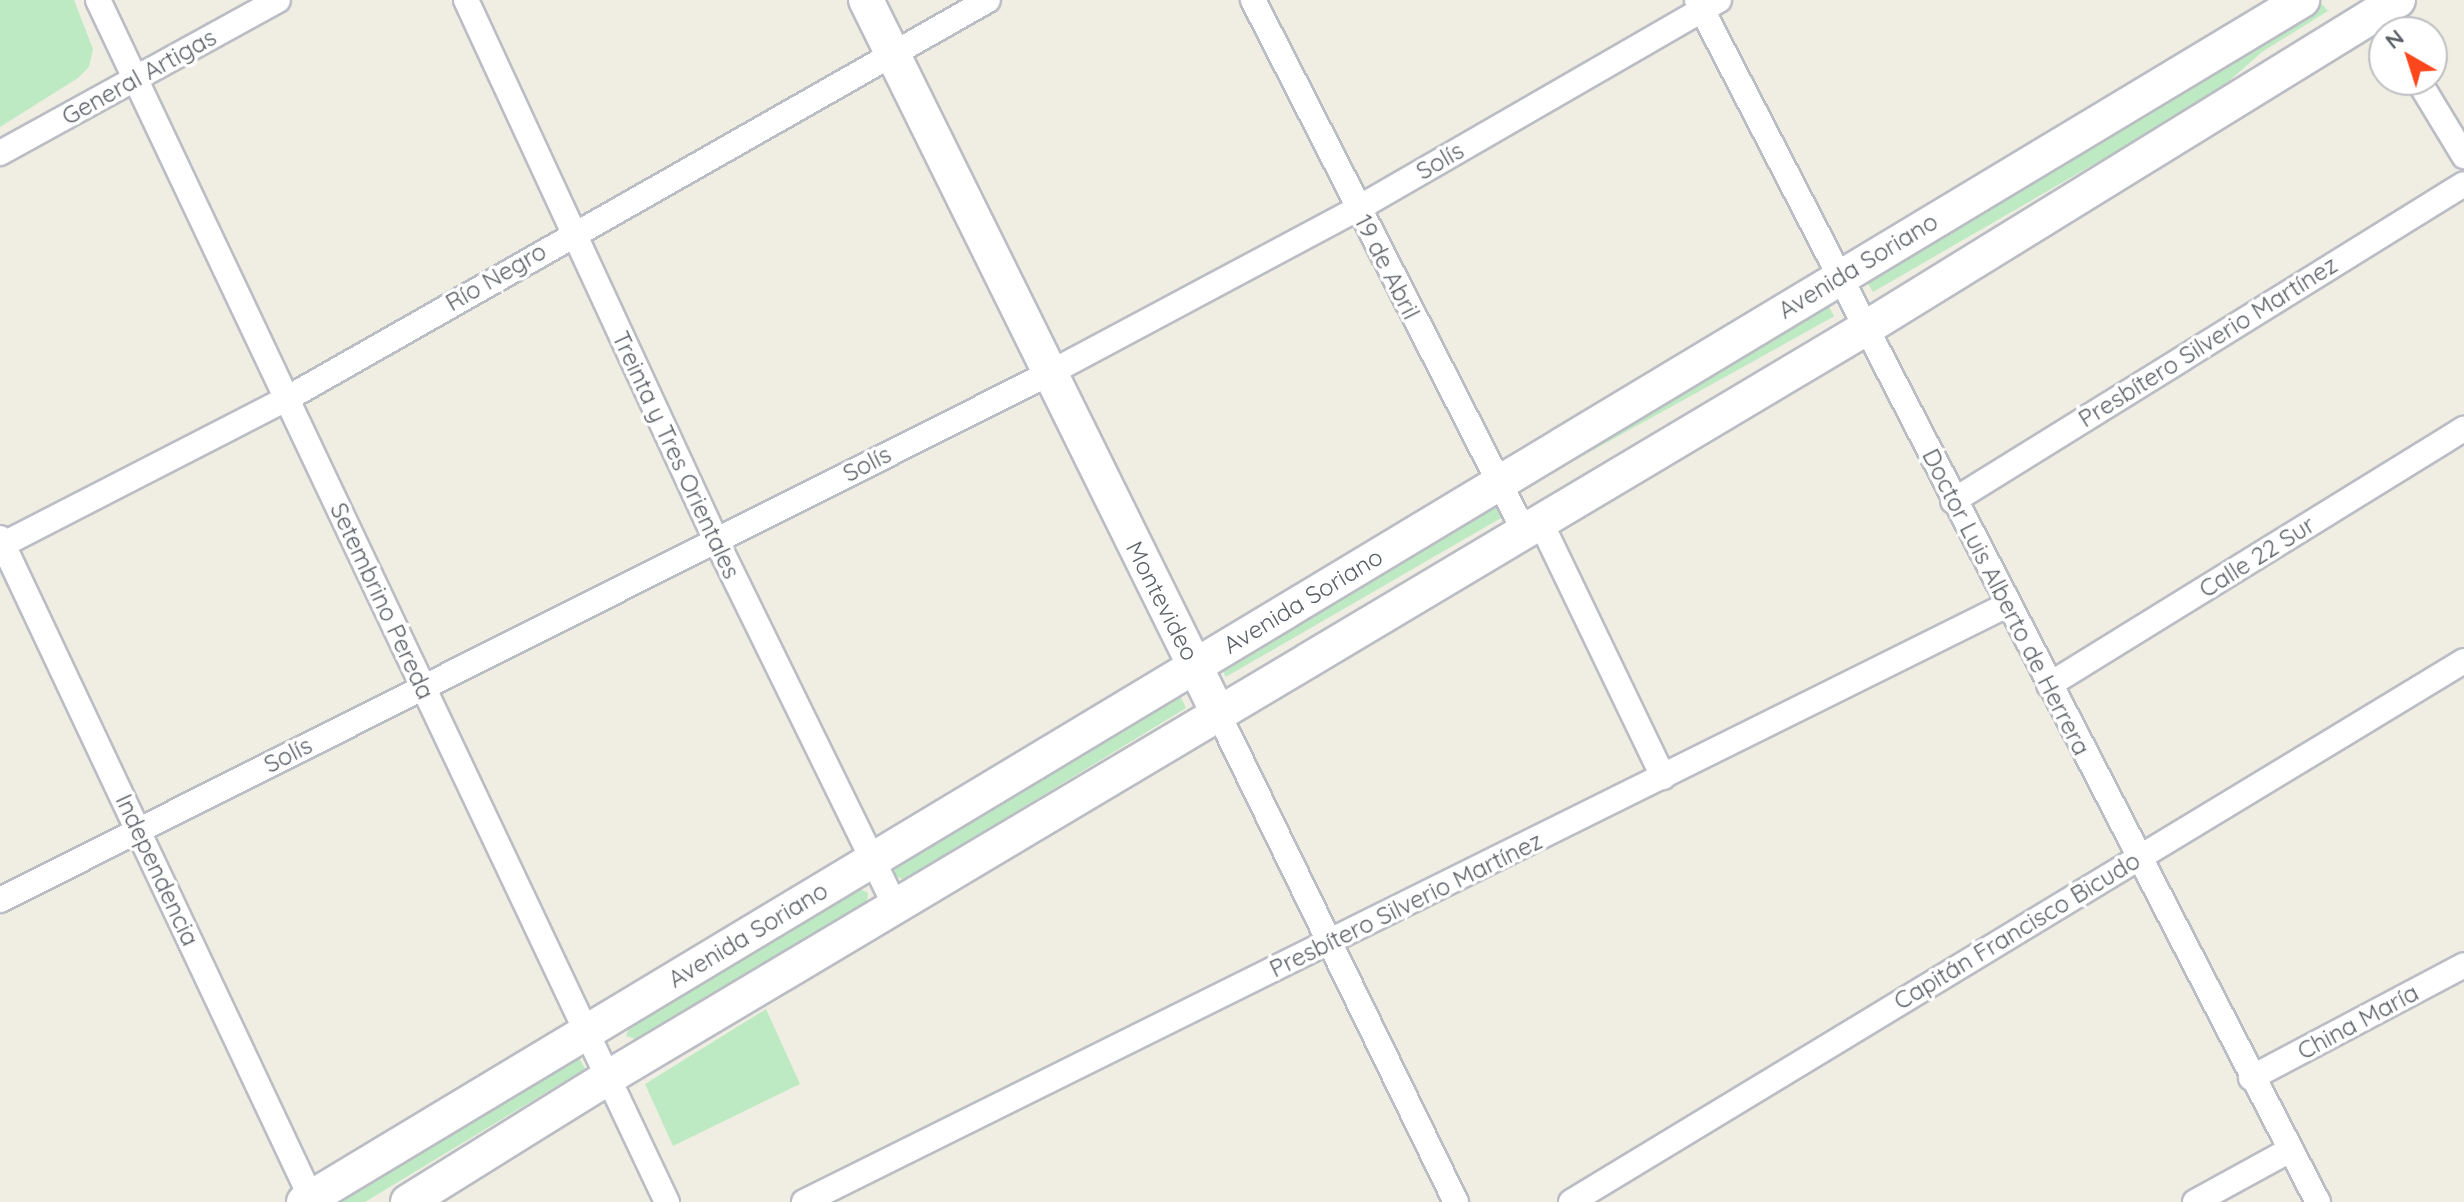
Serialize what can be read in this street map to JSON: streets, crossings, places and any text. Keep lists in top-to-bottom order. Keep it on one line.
{"streets":{"street":["General Artigas","Solís","Avenida Soriano","19 de Abril","Río Negro","Presbítero Silverio Martínez","Treinta y Tres Orientales","Calle 22 Sur","Setembrino Pereda","Montevideo","Doctor Luis Alberto de Herrera","Independencia","Capitán Francisco Bicudo","China María"]},"crossings":[["General Artigas","Setembrino Pereda"],["Solís","19 de Abril"],["Solís","Treinta y Tres Orientales"],["Solís","Setembrino Pereda"],["Solís","Montevideo"],["Solís","Doctor Luis Alberto de Herrera"],["Solís","Independencia"],["Avenida Soriano","19 de Abril"],["Avenida Soriano","Treinta y Tres Orientales"],["Avenida Soriano","Setembrino Pereda"],["Avenida Soriano","Montevideo"],["Avenida Soriano","Doctor Luis Alberto de Herrera"],["Avenida Soriano","Independencia"],["19 de Abril","Presbítero Silverio Martínez"],["Río Negro","Treinta y Tres Orientales"],["Río Negro","Setembrino Pereda"],["Río Negro","Montevideo"],["Río Negro","Independencia"],["Presbítero Silverio Martínez","Montevideo"],["Presbítero Silverio Martínez","Doctor Luis Alberto de Herrera"],["Calle 22 Sur","Doctor Luis Alberto de Herrera"],["Doctor Luis Alberto de Herrera","Capitán Francisco Bicudo"],["Doctor Luis Alberto de Herrera","China María"]],"north":"top left"}
